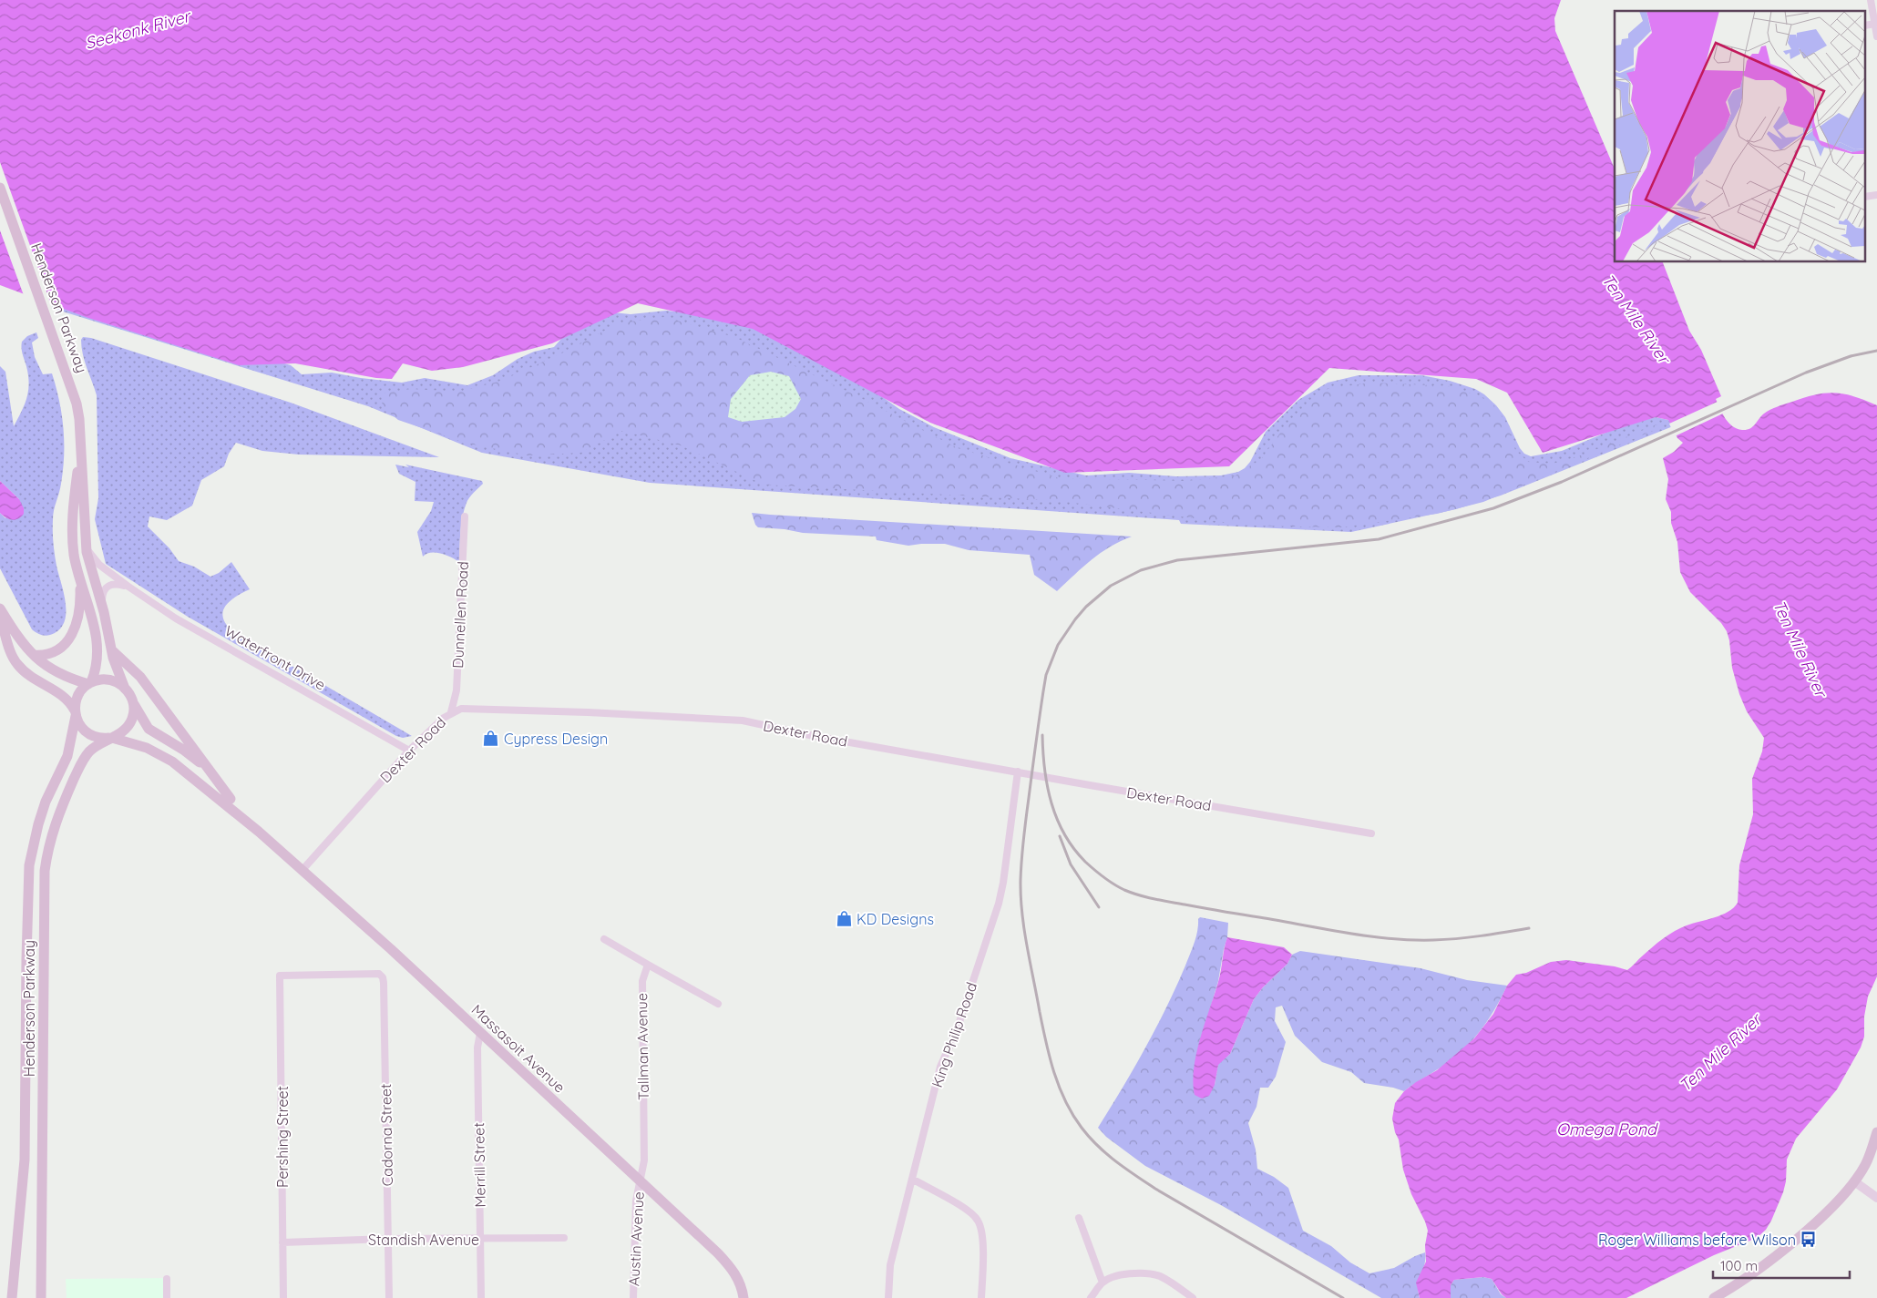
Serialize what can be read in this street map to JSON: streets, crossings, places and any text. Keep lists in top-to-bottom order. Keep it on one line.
{"streets":{"main road":["Henderson Parkway","Massasoit Avenue"],"street":["Dunnellen Road","Waterfront Drive","Dexter Road","King Philip Road","Tallman Avenue","Cadorna Street","Pershing Street","Merrill Street","Austin Avenue","Standish Avenue"]},"crossings":[["Henderson Parkway","Waterfront Drive"],["Henderson Parkway","Massasoit Avenue"],["Dunnellen Road","Dexter Road"],["Waterfront Drive","Dexter Road"],["Dexter Road","King Philip Road"],["Dexter Road","Massasoit Avenue"],["Tallman Avenue","Massasoit Avenue"],["Tallman Avenue","Austin Avenue"],["Massasoit Avenue","Merrill Street"],["Massasoit Avenue","Austin Avenue"],["Cadorna Street","Pershing Street"],["Cadorna Street","Standish Avenue"],["Pershing Street","Standish Avenue"],["Merrill Street","Standish Avenue"]],"water":["Seekonk River","Ten Mile River","Omega Pond"],"places":{"shop":["Cypress Design","KD Designs"],"bus stop":["Roger Williams before Wilson"]},"scale_bar":"100 m"}
